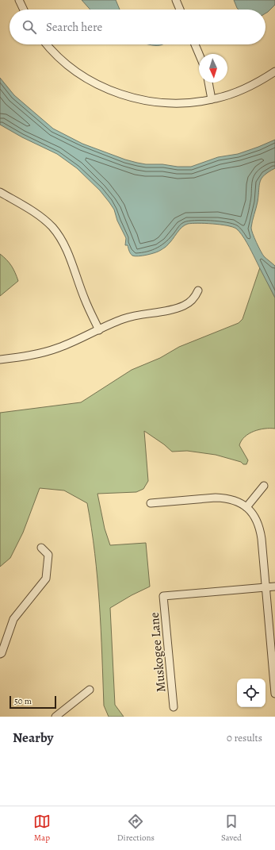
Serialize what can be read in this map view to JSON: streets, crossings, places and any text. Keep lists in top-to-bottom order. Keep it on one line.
{"streets":{"street":["Muskogee Lane"]},"scale_bar":"50 m","north":"bottom","page":{"search":"Search here","scale":"50 m","heading":["Nearby","0 results"],"nav":["Map","Directions","Saved"]}}
